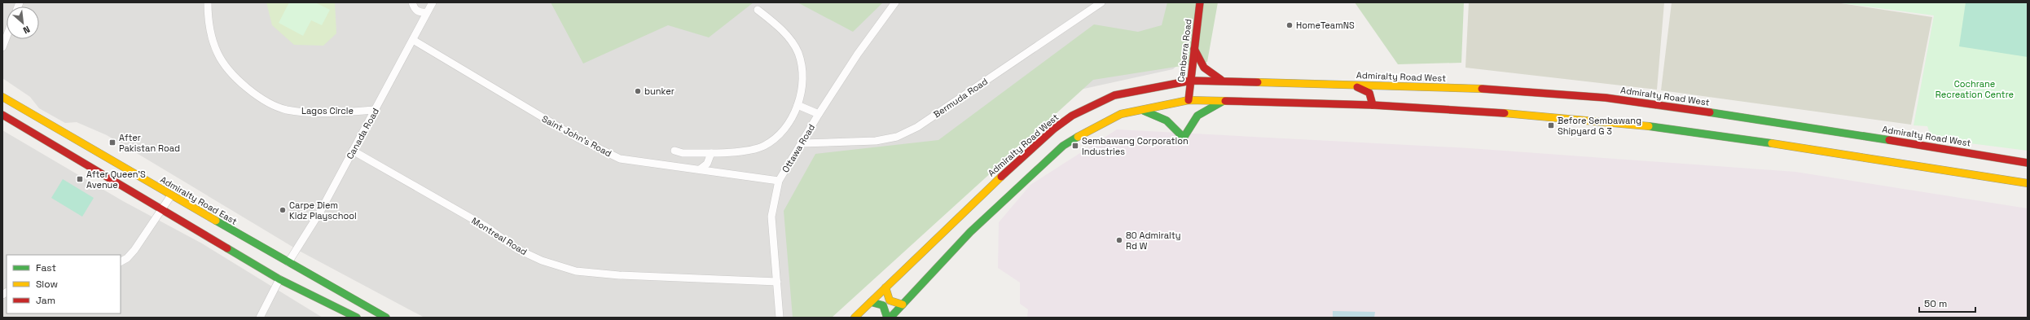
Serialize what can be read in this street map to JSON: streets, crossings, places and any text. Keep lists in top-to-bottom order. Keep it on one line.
{"streets":{"main road":["Canberra Road","Admiralty Road West","Admiralty Road East"],"street":["Bermuda Road","Lagos Circle","Canada Road","Saint John's Road","Ottawa Road","Montreal Road"]},"crossings":[["Canberra Road","Admiralty Road West"],["Bermuda Road","Ottawa Road"],["Lagos Circle","Canada Road"],["Canada Road","Saint John's Road"],["Canada Road","Admiralty Road East"],["Canada Road","Montreal Road"],["Saint John's Road","Ottawa Road"],["Ottawa Road","Montreal Road"]],"parks":["Cochrane Recreation Centre"],"places":{"other":["HomeTeamNS","bunker","Carpe Diem Kidz Playschool","80 Admiralty Rd W"],"transit":["Before Sembawang Shipyard G 3","After Pakistan Road","Sembawang Corporation Industries","After Queen'S Avenue"]},"legend":["Fast","Slow","Jam"],"scale_bar":"50 m","north":"bottom right"}
